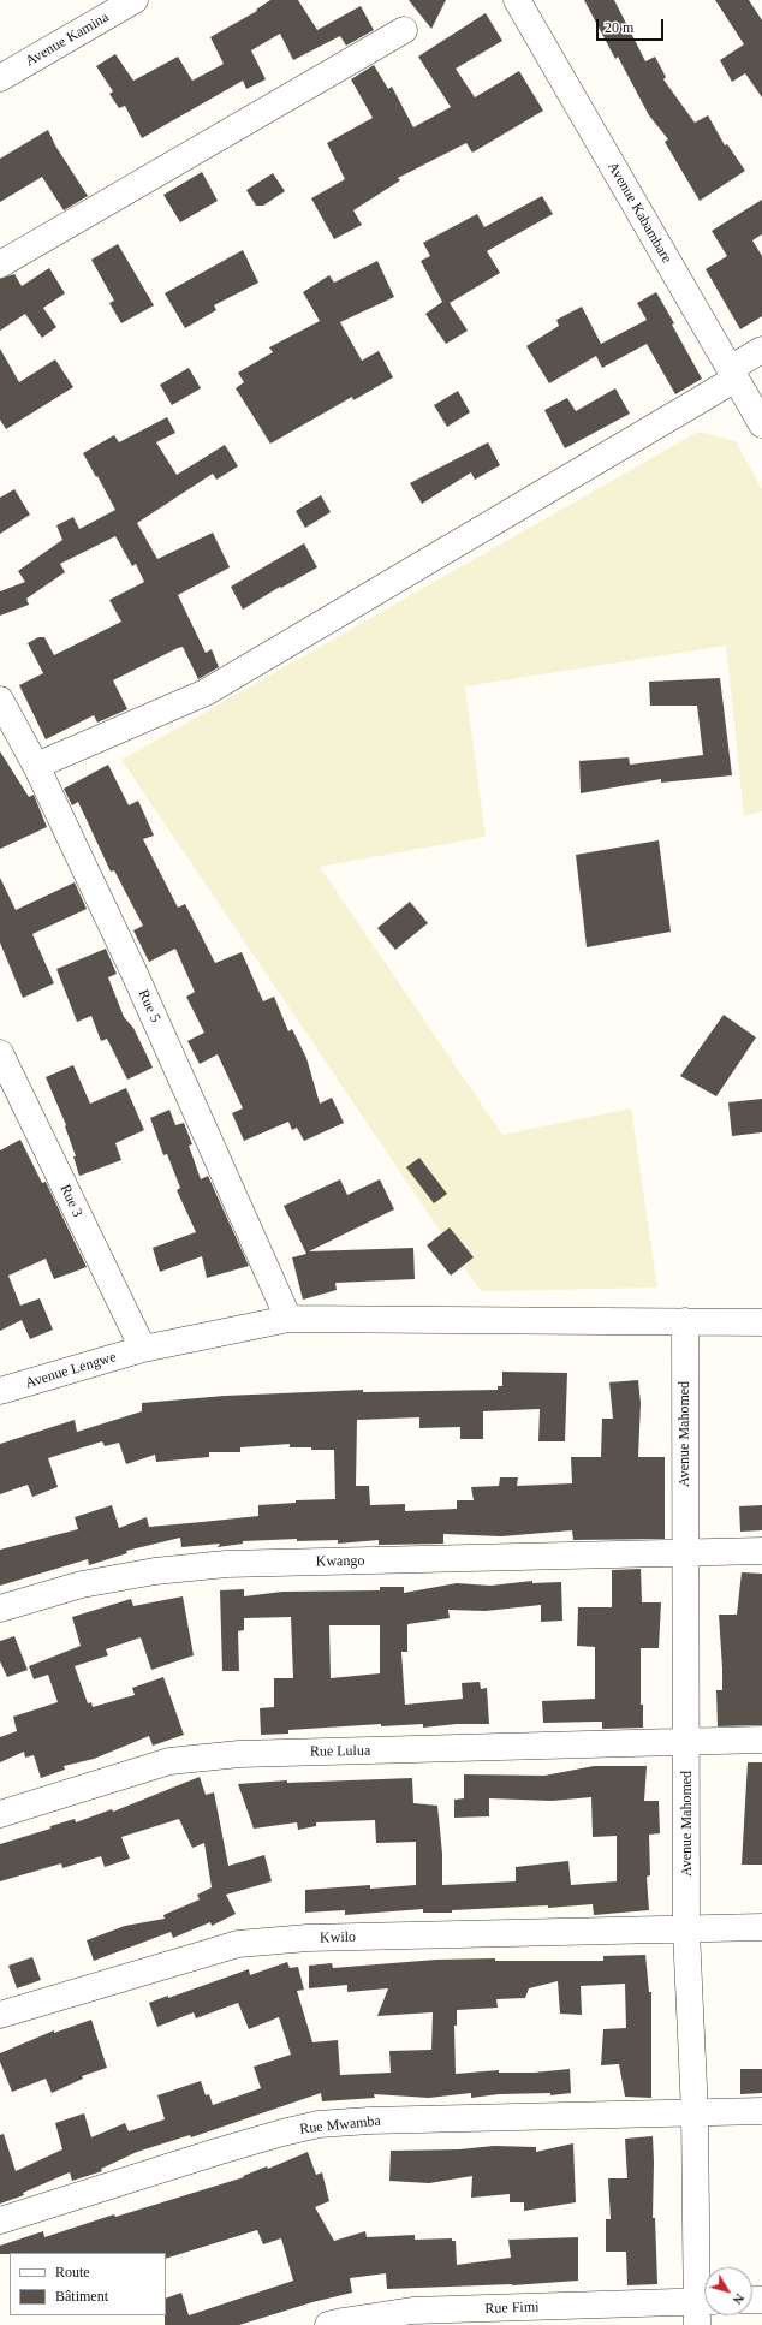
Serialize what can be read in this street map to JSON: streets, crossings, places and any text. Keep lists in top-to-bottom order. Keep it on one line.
{"streets":{"street":["Avenue Kamina","Avenue Kabambare","Rue 5","Rue 3","Avenue Lengwe","Avenue Mahomed","Kwango","Rue Lulua","Kwilo","Rue Mwamba","Rue Fimi"]},"crossings":[["Rue 5","Avenue Lengwe"],["Rue 3","Avenue Lengwe"],["Avenue Lengwe","Avenue Mahomed"],["Avenue Mahomed","Kwango"],["Avenue Mahomed","Rue Lulua"],["Avenue Mahomed","Kwilo"],["Avenue Mahomed","Rue Mwamba"],["Avenue Mahomed","Rue Fimi"]],"legend":["Route","Bâtiment"],"scale_bar":"20 m","north":"bottom right"}
